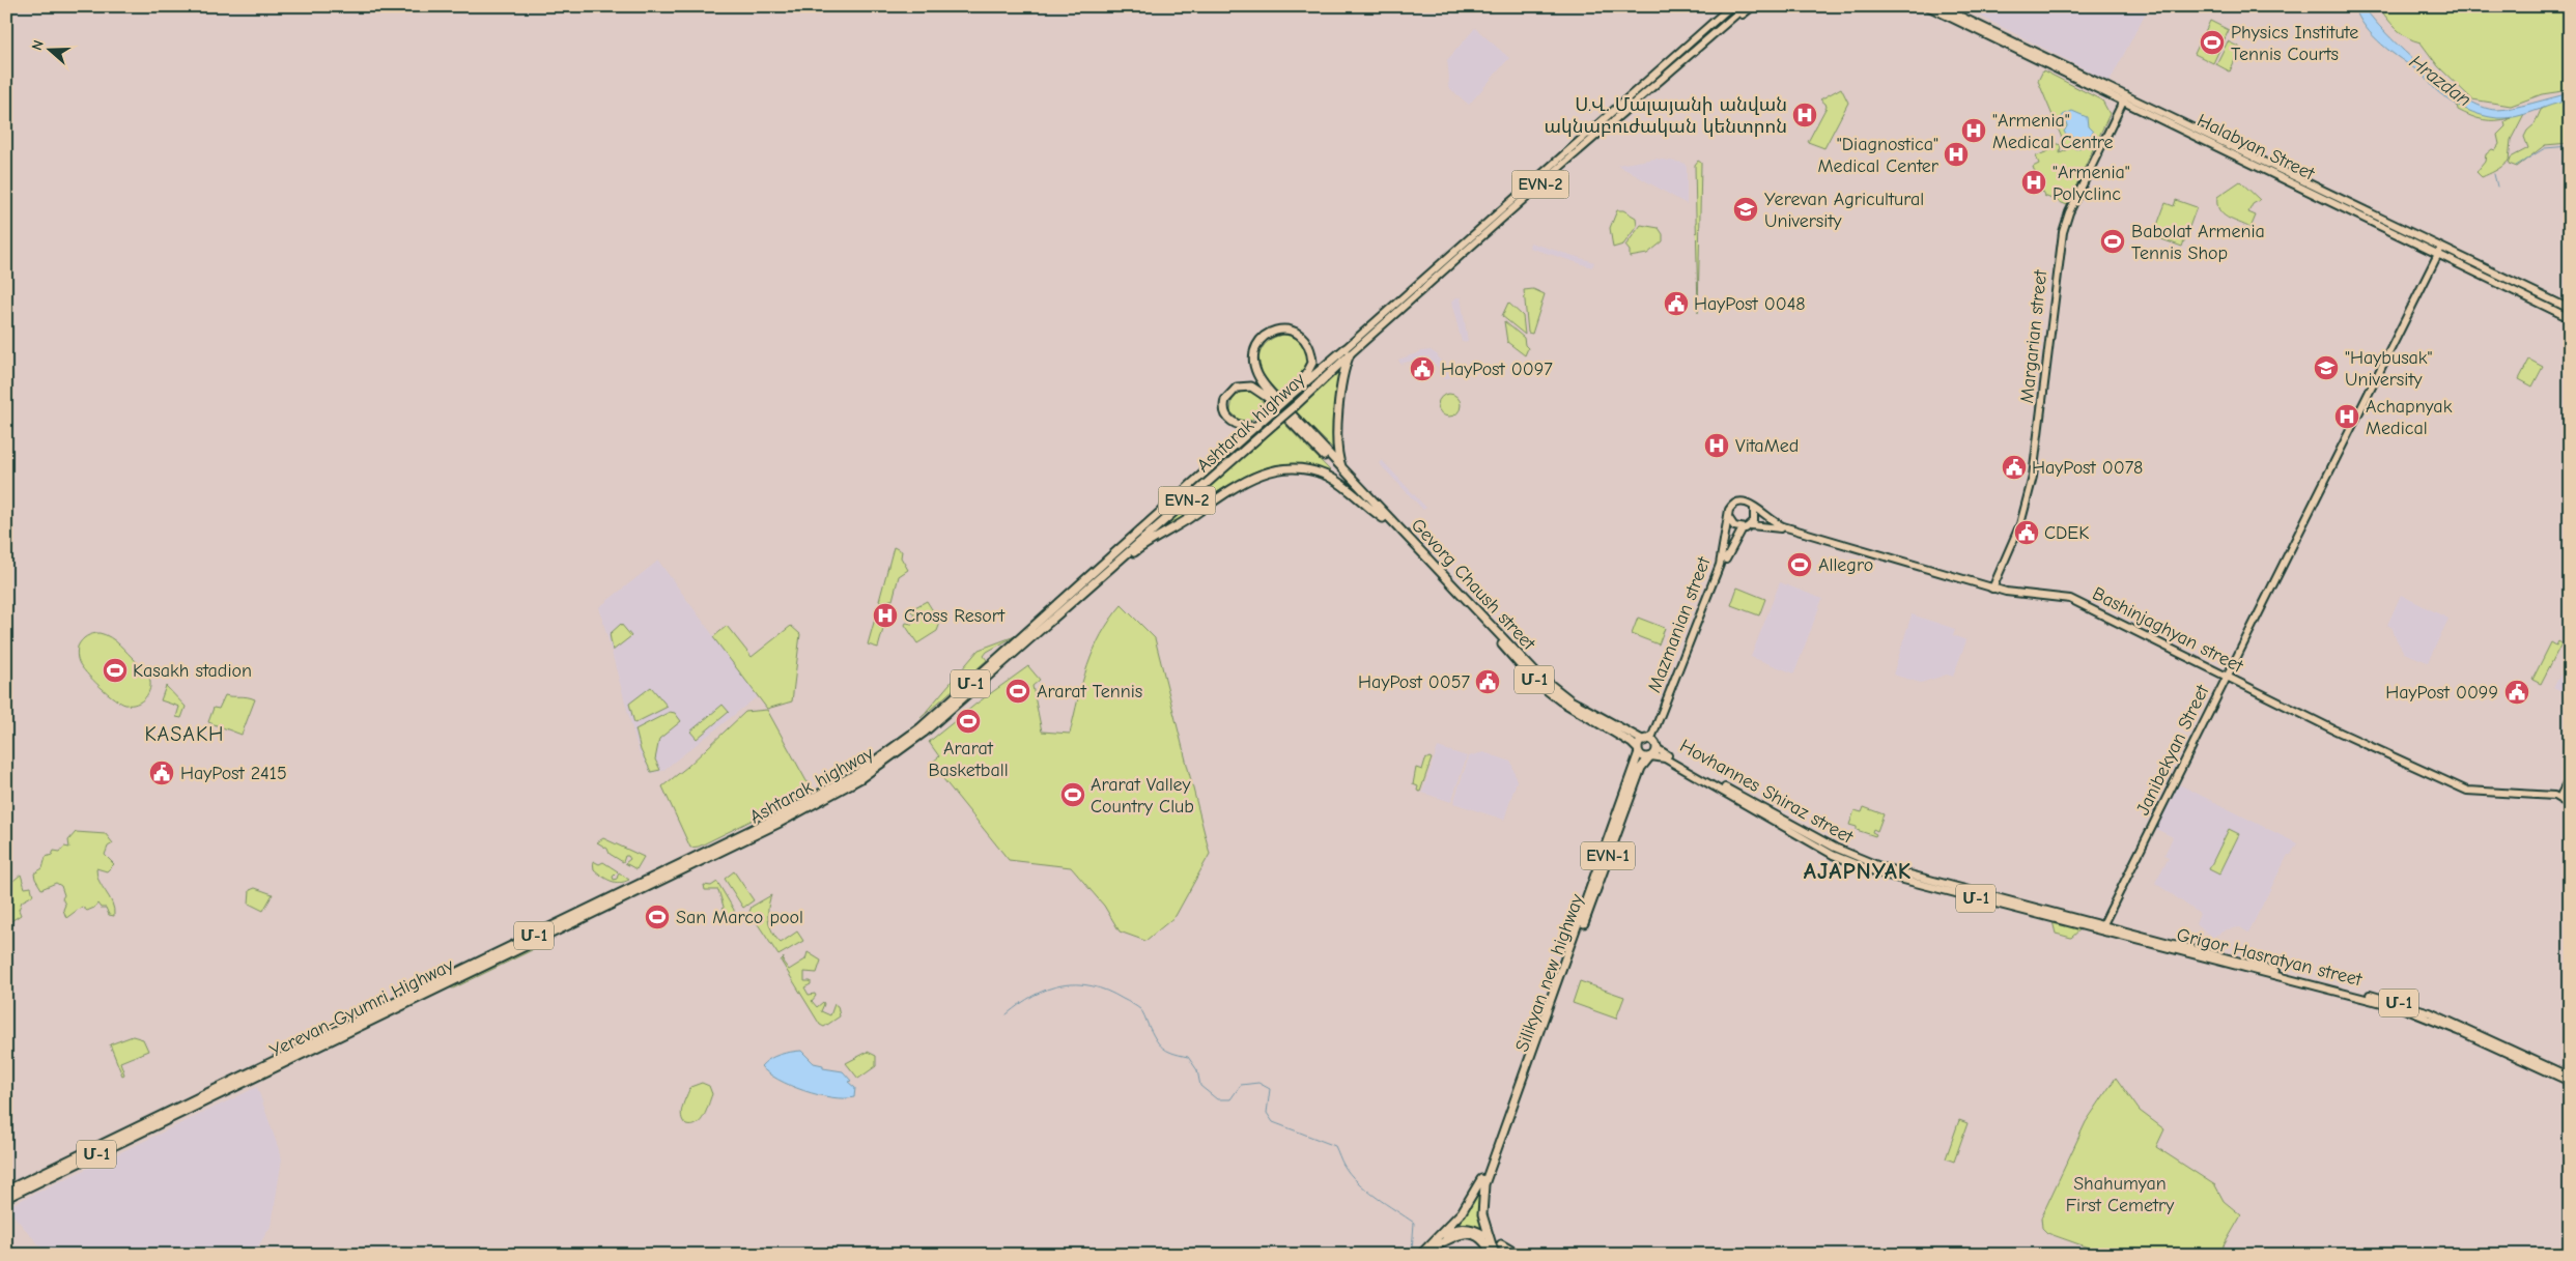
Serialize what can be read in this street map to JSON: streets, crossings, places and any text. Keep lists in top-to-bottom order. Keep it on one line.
{"streets":{"highway":["EVN-2","Ashtarak highway","Gevorg Chaush street","Մ-1","EVN-1","Silikyan new highway","Yerevan-Gyumri Highway"],"main road":["Halabyan Street","Margarian street","Mazmanian street","Bashinjaghyan street","Janibekyan Street","Hovhannes Shiraz street","Grigor Hasratyan street"]},"crossings":[["Halabyan Street","Margarian street"],["Halabyan Street","Janibekyan Street"],["Margarian street","Bashinjaghyan street"],["Ashtarak highway","Gevorg Chaush street"],["Ashtarak highway","Yerevan-Gyumri Highway"],["Gevorg Chaush street","Mazmanian street"],["Gevorg Chaush street","Hovhannes Shiraz street"],["Gevorg Chaush street","Silikyan new highway"],["Mazmanian street","Bashinjaghyan street"],["Mazmanian street","Hovhannes Shiraz street"],["Mazmanian street","Silikyan new highway"],["Bashinjaghyan street","Janibekyan Street"],["Janibekyan Street","Hovhannes Shiraz street"],["Janibekyan Street","Grigor Hasratyan street"],["Hovhannes Shiraz street","Grigor Hasratyan street"],["Hovhannes Shiraz street","Silikyan new highway"],["EVN-1","Silikyan new highway"]],"districts":["KASAKH","AJAPNYAK"],"water":["Hrazdan"],"parks":["Shahumyan First Cemetry"],"places":{"sports":["Physics Institute Tennis Courts","Babolat Armenia Tennis Shop","Allegro","Kasakh stadion","Ararat Tennis","Ararat Basketball","Ararat Valley Country Club","San Marco pool"],"hospital":["Ս.Վ. Մալայանի անվան ակնաբուժական կենտրոն","\"Armenia\" Medical Centre","\"Diagnostica\" Medical Center","\"Armenia\" Polyclinc","Achapnyak Medical","VitaMed","Cross Resort"],"school or university":["Yerevan Agricultural University","\"Haybusak\" University"],"public building":["HayPost 0048","HayPost 0097","HayPost 0078","CDEK","HayPost 0057","HayPost 0099","HayPost 2415"]},"north":"left"}
